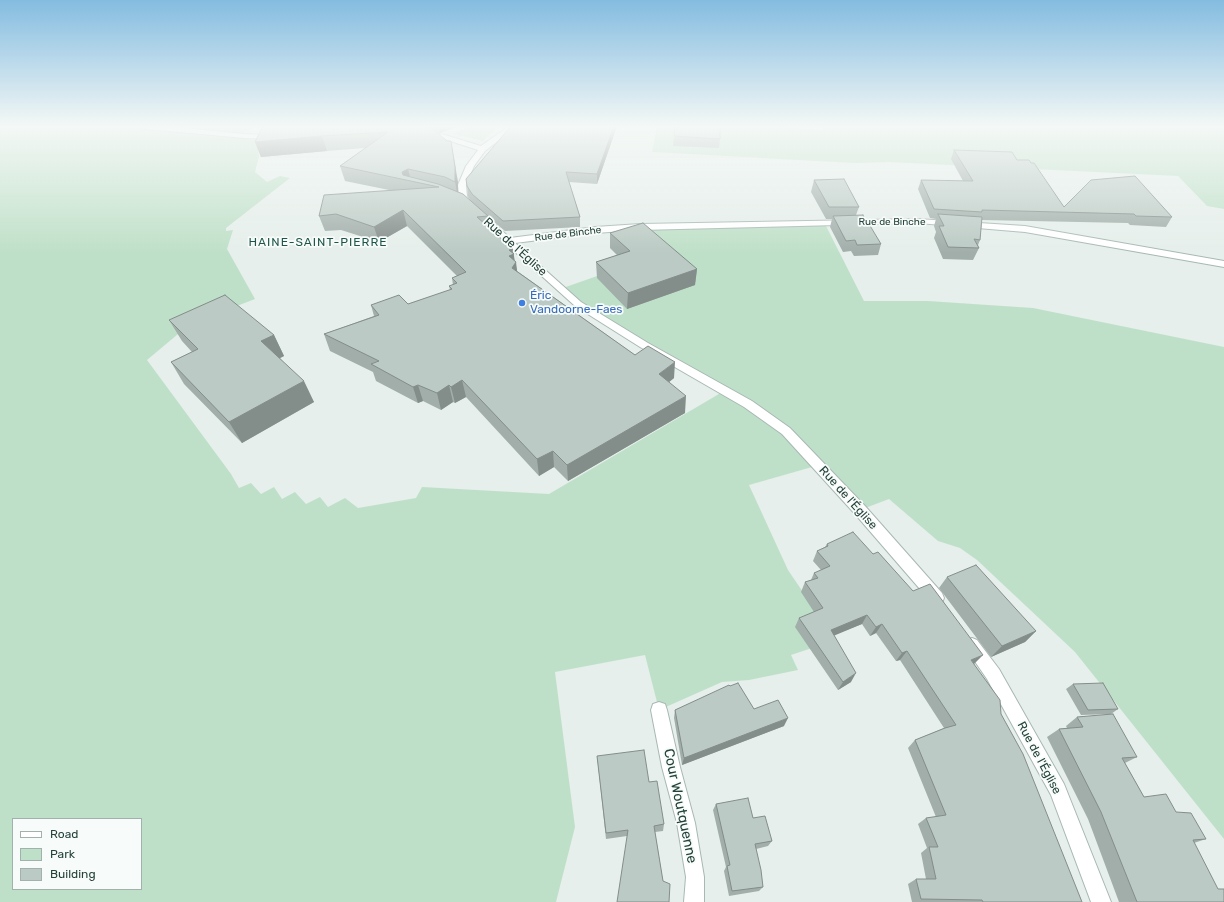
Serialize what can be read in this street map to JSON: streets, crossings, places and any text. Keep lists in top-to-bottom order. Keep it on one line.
{"streets":{"street":["Rue de Binche","Rue de l'Église","Cour Woutquenne"]},"crossings":[["Rue de Binche","Rue de l'Église"]],"districts":["HAINE-SAINT-PIERRE"],"places":["Éric Vandoorne-Faes"],"legend":["Road","Park","Building"]}
